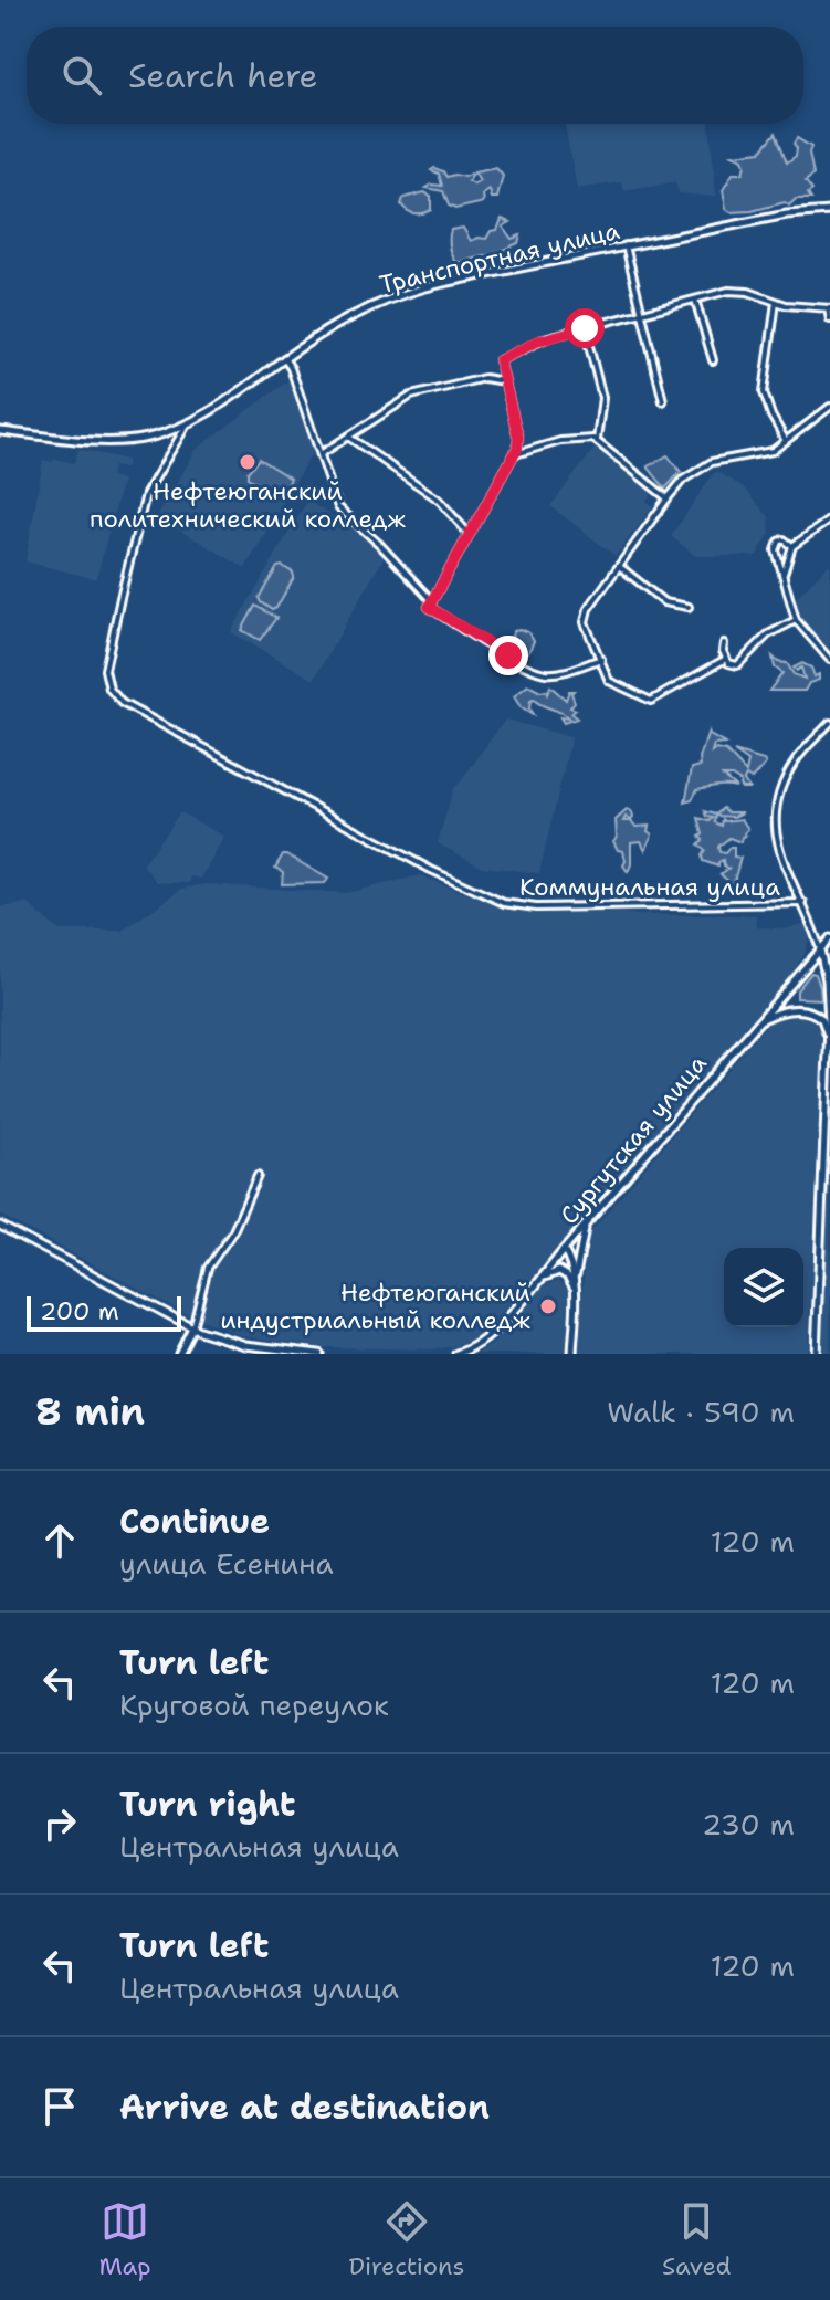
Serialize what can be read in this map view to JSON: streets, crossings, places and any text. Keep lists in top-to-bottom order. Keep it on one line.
{"streets":{"street":["Транспортная улица","Коммунальная улица","Сургутская улица"]},"crossings":[["Транспортная улица","Коммунальная улица"]],"places":["Нефтеюганский политехнический колледж","Нефтеюганский индустриальный колледж"],"scale_bar":"200 m","page":{"search":"Search here","scale":"200 m","heading":["8 min","Walk · 590 m"],"list":[["Continue","улица Есенина","120 m"],["Turn left","Круговой переулок","120 m"],["Turn right","Центральная улица","230 m"],["Turn left","Центральная улица","120 m"],"Arrive at destination"],"nav":["Map","Directions","Saved"]}}
